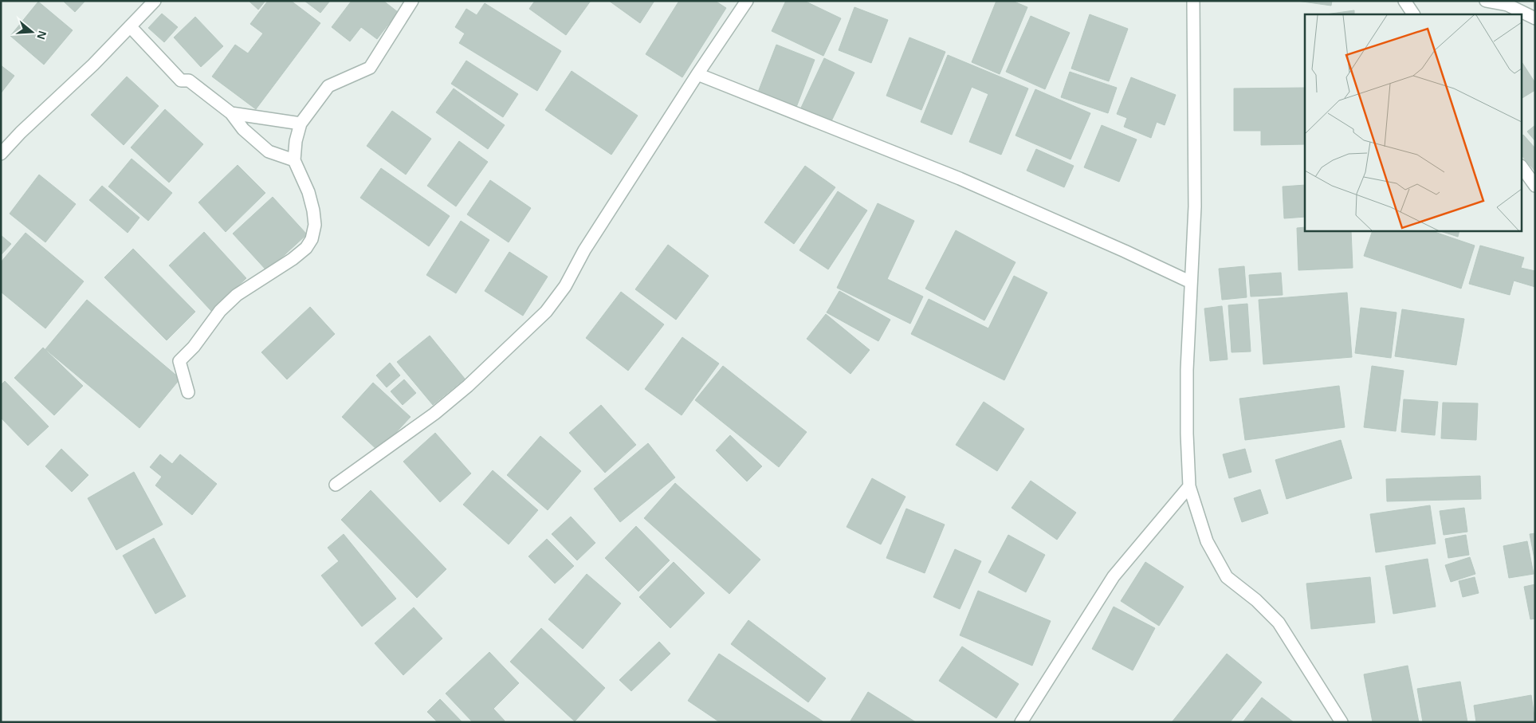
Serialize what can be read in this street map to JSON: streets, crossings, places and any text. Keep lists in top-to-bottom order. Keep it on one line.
{"north":"right"}
